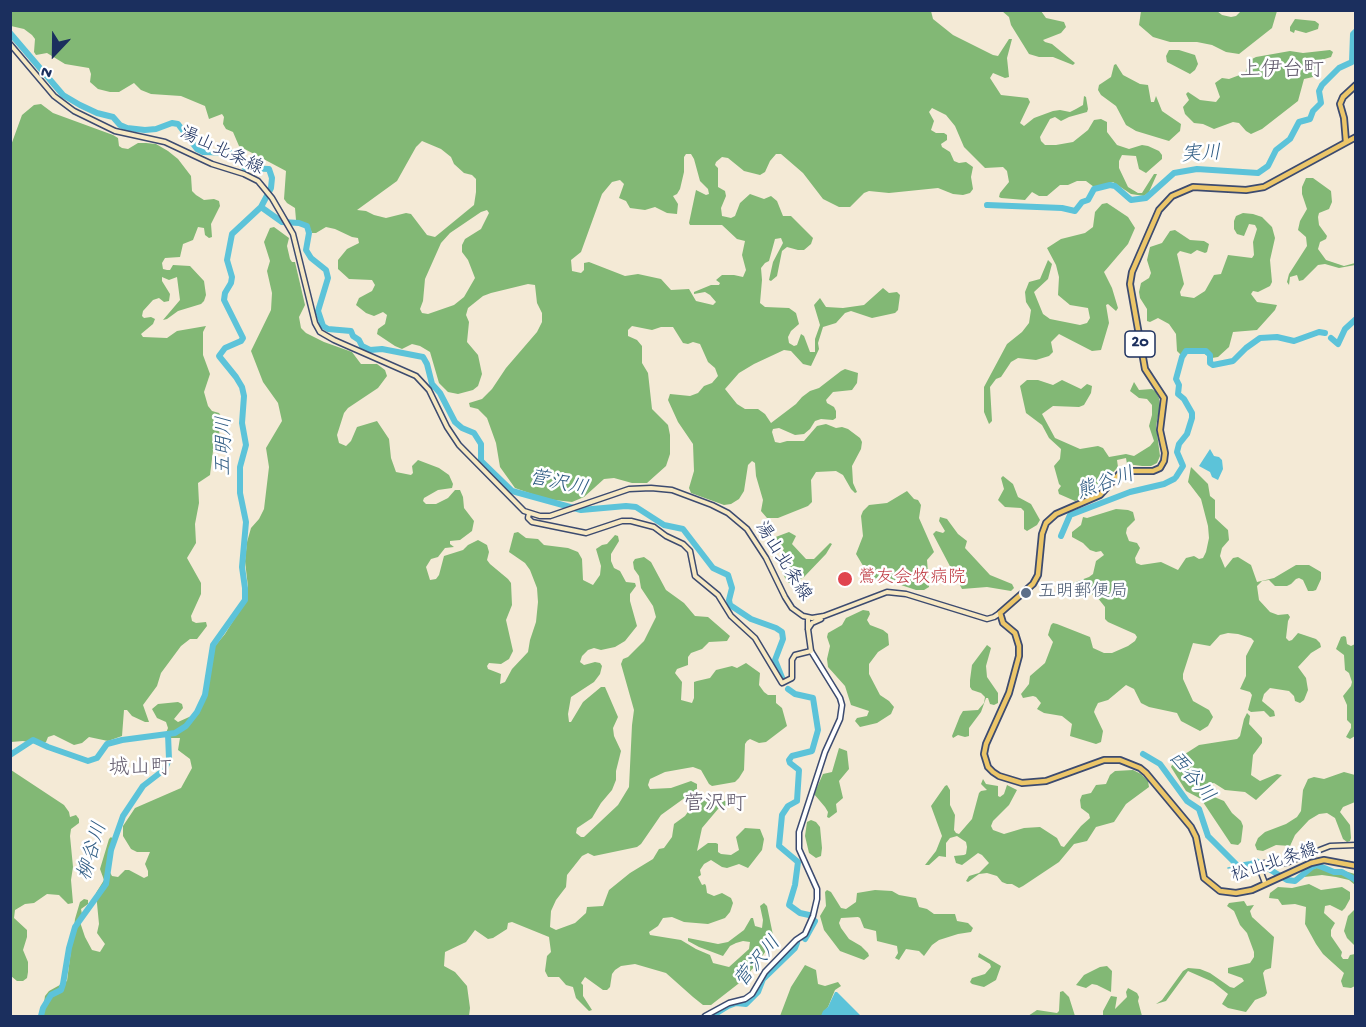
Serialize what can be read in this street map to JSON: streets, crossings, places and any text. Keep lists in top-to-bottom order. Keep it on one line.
{"streets":{"main road":["湯山北条線","20","松山北条線"]},"crossings":[["湯山北条線","松山北条線"],["20","松山北条線"]],"districts":["上伊台町","城山町","菅沢町"],"water":["実川","五明川","菅沢川","熊谷川","西谷川","柳谷川"],"places":["鶯友会牧病院","五明郵便局"],"north":"bottom"}
